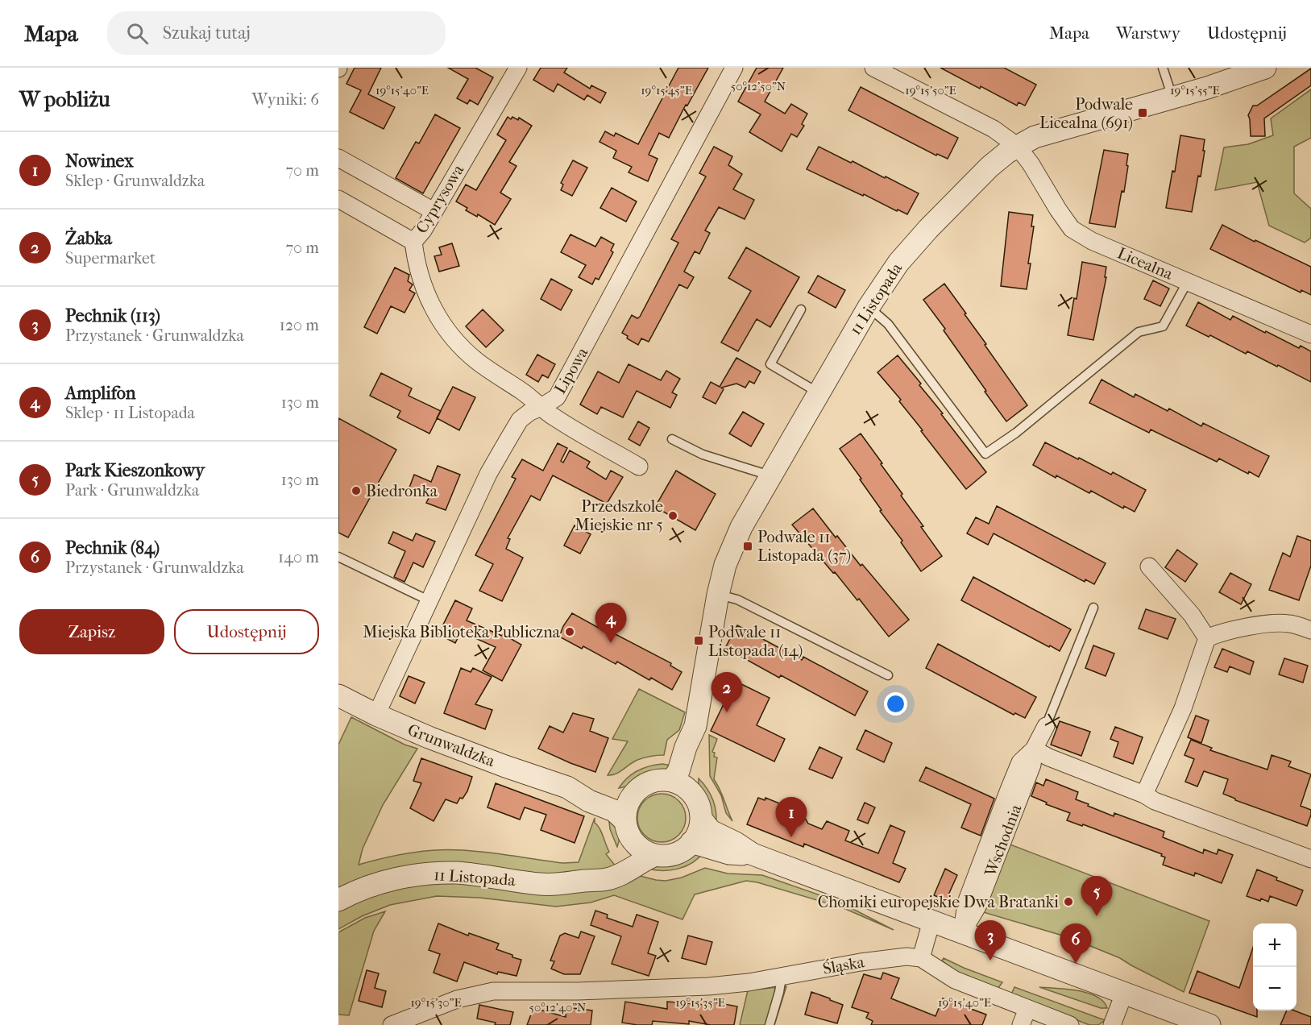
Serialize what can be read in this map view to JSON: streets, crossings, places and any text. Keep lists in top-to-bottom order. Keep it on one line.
{"streets":{"street":["Cyprysowa","Licealna","11 Listopada","Lipowa","Grunwaldzka","Wschodnia","Śląska"]},"crossings":[["Cyprysowa","Lipowa"],["Licealna","11 Listopada"],["11 Listopada","Grunwaldzka"],["Lipowa","Grunwaldzka"]],"places":{"transit":["Podwale Licealna (691)","Podwale 11 Listopada (37)","Podwale 11 Listopada (14)"],"other":["Biedronka","Przedszkole Miejskie nr 5","Miejska Biblioteka Publiczna","Chomiki europejskie Dwa Bratanki"]},"page":{"header":"Mapa","search":"Szukaj tutaj","nav":["Mapa","Warstwy","Udostępnij"],"heading":["W pobliżu","Wyniki: 6"],"list":[{"mark":"1","name":"Nowinex","note":"Sklep · Grunwaldzka","value":"70 m"},{"mark":"2","name":"Żabka","note":"Supermarket","value":"70 m"},{"mark":"3","name":"Pechnik (113)","note":"Przystanek · Grunwaldzka","value":"120 m"},{"mark":"4","name":"Amplifon","note":"Sklep · 11 Listopada","value":"130 m"},{"mark":"5","name":"Park Kieszonkowy","note":"Park · Grunwaldzka","value":"130 m"},{"mark":"6","name":"Pechnik (84)","note":"Przystanek · Grunwaldzka","value":"140 m"}],"buttons":["Zapisz","Udostępnij"],"pins":["4","2","1","5","3","6"],"map_buttons":["+","−"]},"coordinates":["50°12'50\"N","19°15'55\"E","19°15'40\"E","19°15'45\"E","19°15'50\"E","19°15'30\"E","19°15'35\"E","50°12'40\"N"]}
